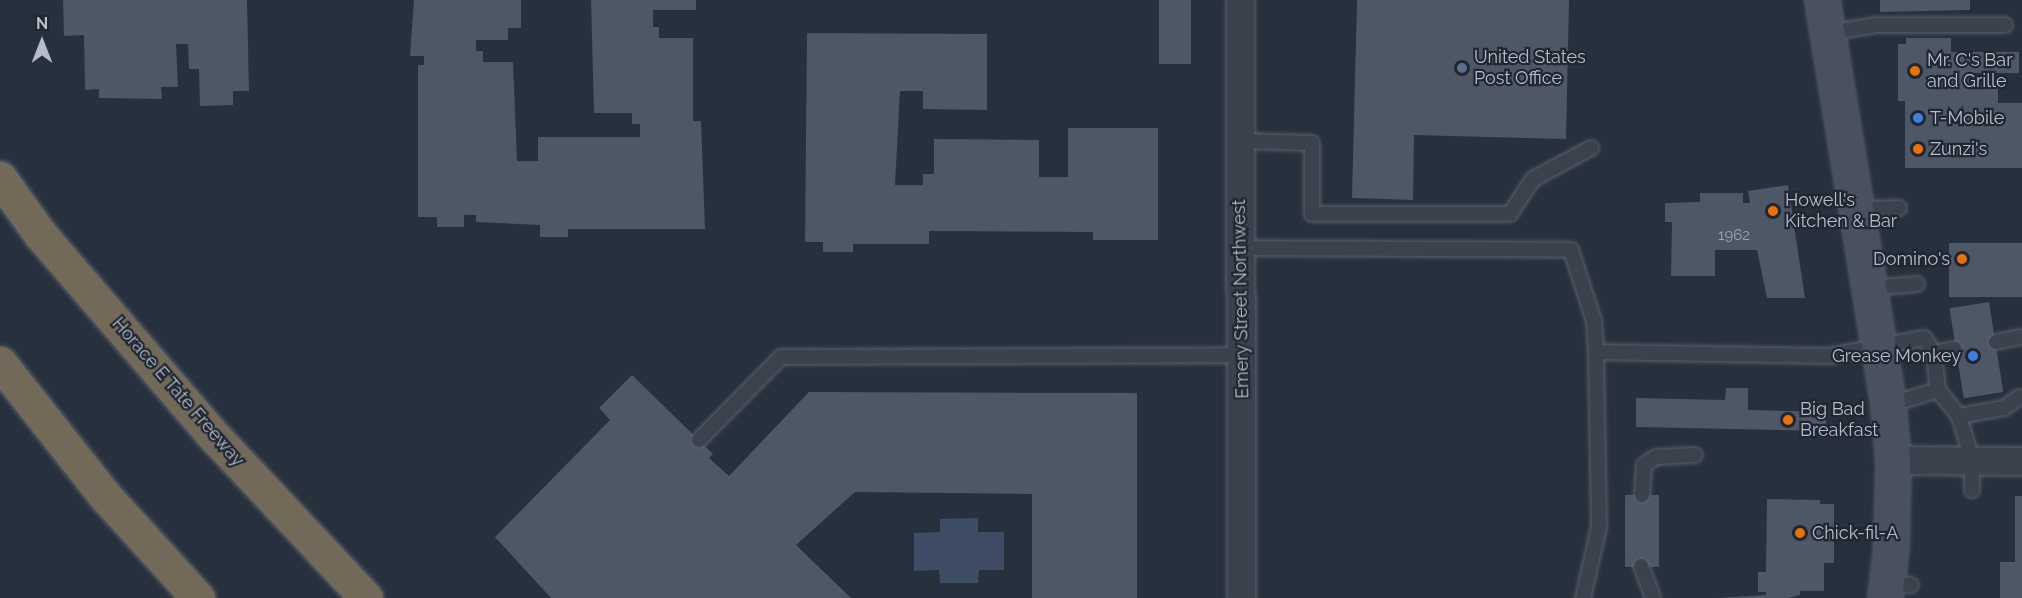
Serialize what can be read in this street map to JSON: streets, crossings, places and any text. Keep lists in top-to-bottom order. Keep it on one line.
{"streets":{"highway":["Horace E Tate Freeway"],"street":["Emery Street Northwest"]},"places":["United States Post Office","Mr. C's Bar and Grille","T-Mobile","Zunzi's","Howell's Kitchen & Bar","Domino's","Grease Monkey","Big Bad Breakfast","Chick-fil-A"],"house_numbers":["1962"],"north":"top"}
